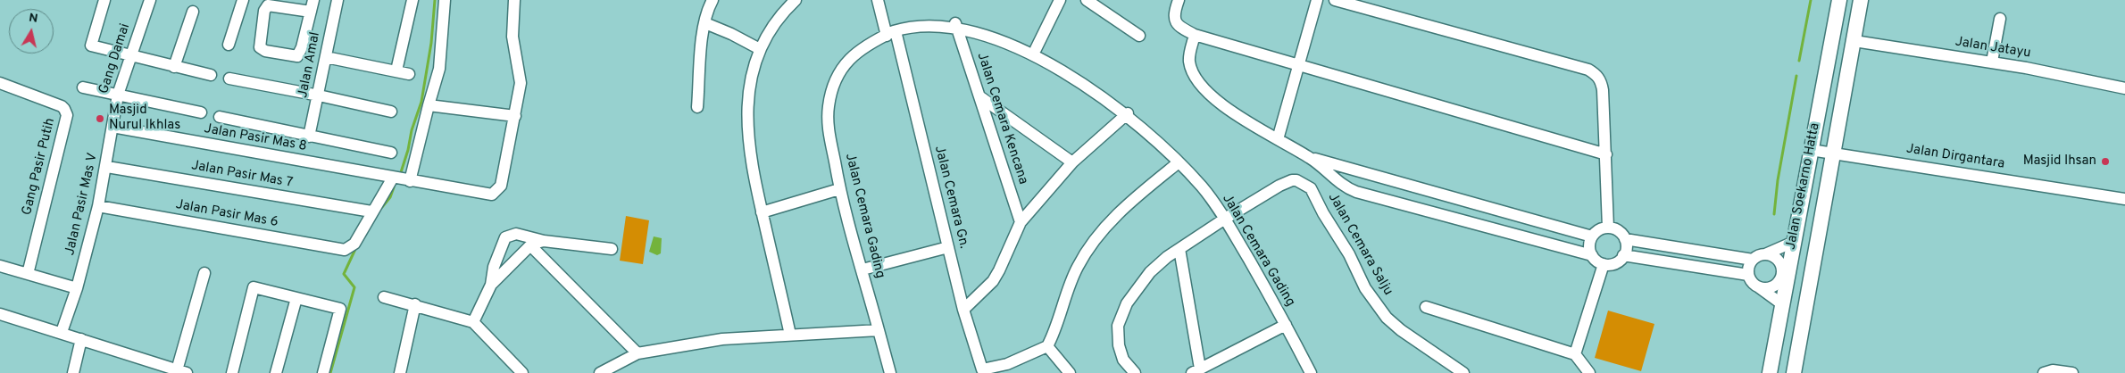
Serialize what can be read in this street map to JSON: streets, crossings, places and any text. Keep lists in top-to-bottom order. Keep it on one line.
{"streets":{"main road":["Jalan Soekarno Hatta"],"street":["Jalan Jatayu","Gang Damai","Jalan Amal","Jalan Cemara Kencana","Jalan Pasir Mas 8","Jalan Dirgantara","Gang Pasir Putih","Jalan Pasir Mas 7","Jalan Cemara Gn.","Jalan Pasir Mas V","Jalan Pasir Mas 6","Jalan Cemara Gading","Jalan Cemara Salju"]},"crossings":[["Jalan Jatayu","Jalan Soekarno Hatta"],["Gang Damai","Jalan Pasir Mas 8"],["Gang Damai","Jalan Pasir Mas V"],["Jalan Cemara Kencana","Jalan Cemara Gading"],["Jalan Pasir Mas 8","Jalan Pasir Mas V"],["Jalan Dirgantara","Jalan Soekarno Hatta"],["Jalan Pasir Mas 7","Jalan Pasir Mas V"],["Jalan Pasir Mas 7","Jalan Pasir Mas 6"],["Jalan Cemara Gn.","Jalan Cemara Gading"],["Jalan Pasir Mas V","Jalan Pasir Mas 6"],["Jalan Cemara Gading","Jalan Cemara Salju"]],"places":["Masjid Nurul Ikhlas","Masjid Ihsan"],"north":"top"}
